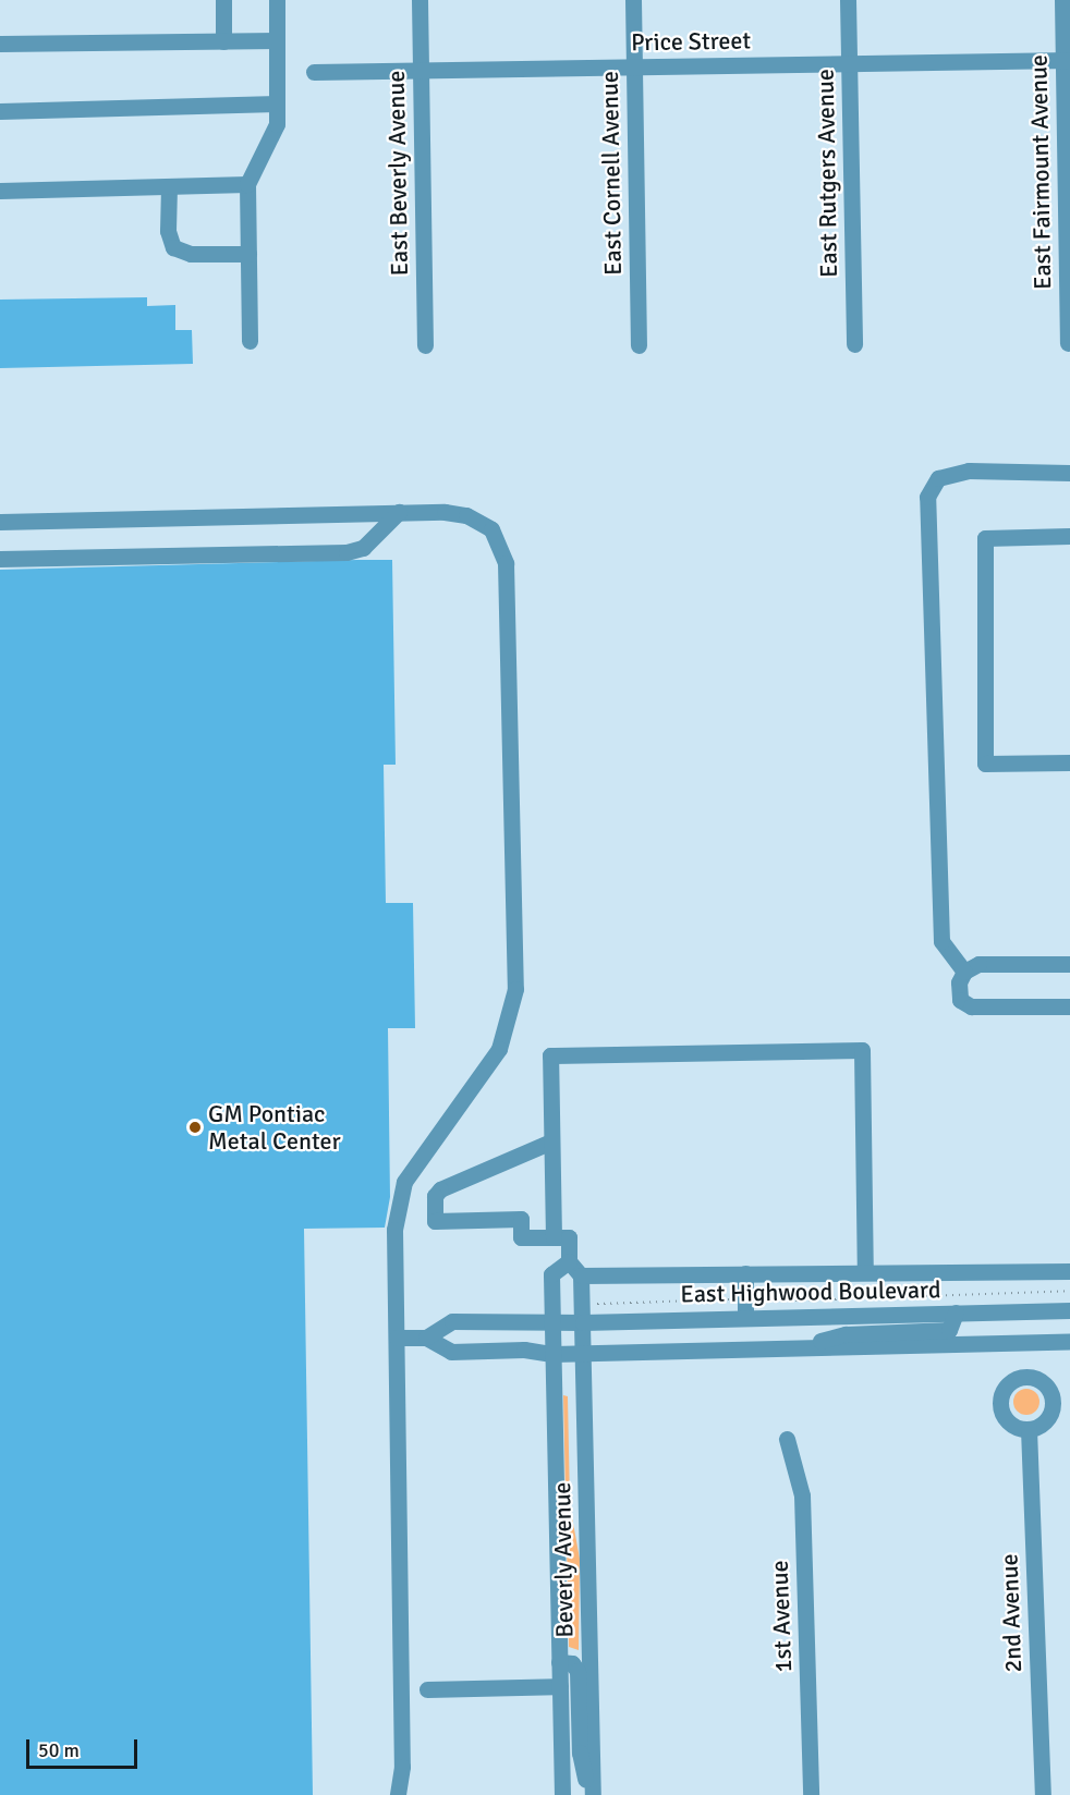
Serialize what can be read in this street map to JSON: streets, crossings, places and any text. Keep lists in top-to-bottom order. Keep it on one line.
{"streets":{"street":["Price Street","East Fairmount Avenue","East Beverly Avenue","East Cornell Avenue","East Rutgers Avenue","East Highwood Boulevard","Beverly Avenue","2nd Avenue","1st Avenue"]},"crossings":[["Price Street","East Fairmount Avenue"],["Price Street","East Beverly Avenue"],["Price Street","East Cornell Avenue"],["Price Street","East Rutgers Avenue"],["East Highwood Boulevard","Beverly Avenue"]],"places":["GM Pontiac Metal Center"],"scale_bar":"50 m"}
